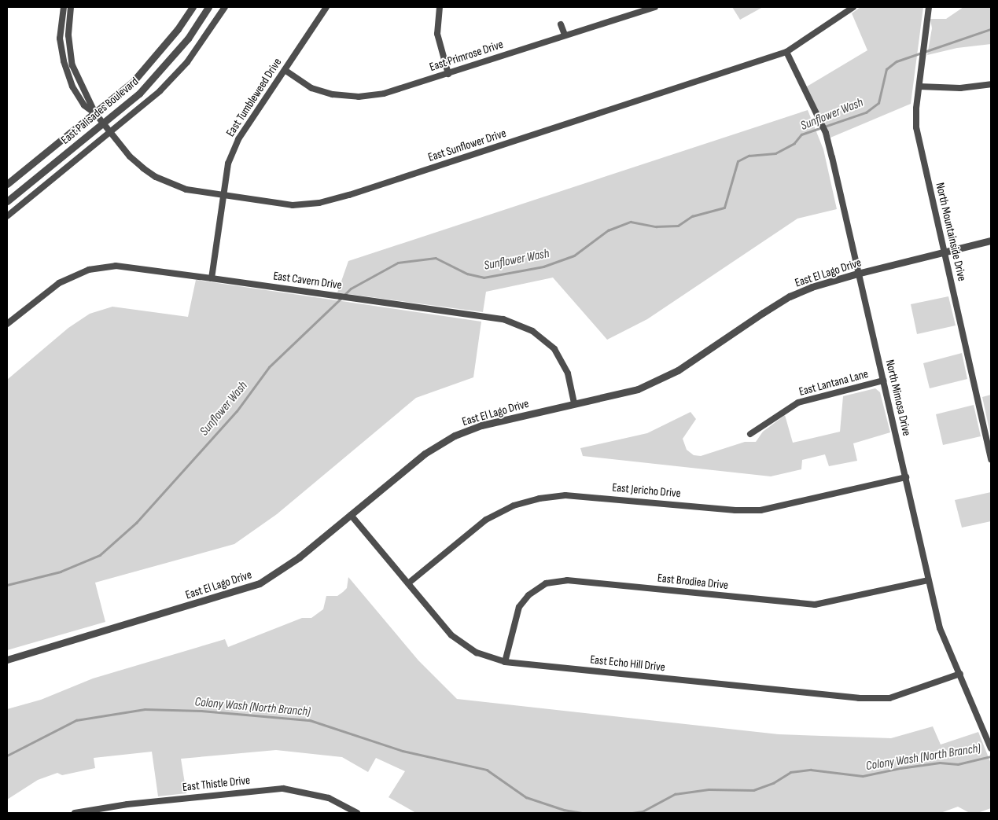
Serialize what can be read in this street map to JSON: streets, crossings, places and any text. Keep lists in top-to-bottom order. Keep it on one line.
{"streets":{"street":["East Primrose Drive","East Tumbleweed Drive","East Palisades Boulevard","East Sunflower Drive","North Mountainside Drive","East El Lago Drive","East Cavern Drive","East Lantana Lane","North Mimosa Drive","East Jericho Drive","East Brodiea Drive","East Echo Hill Drive","East Thistle Drive"]},"crossings":[["East Primrose Drive","East Tumbleweed Drive"],["East Tumbleweed Drive","East Sunflower Drive"],["East Tumbleweed Drive","East Cavern Drive"],["East Palisades Boulevard","East Sunflower Drive"],["East Sunflower Drive","North Mimosa Drive"],["North Mountainside Drive","East El Lago Drive"],["East El Lago Drive","East Cavern Drive"],["East El Lago Drive","North Mimosa Drive"],["East El Lago Drive","East Echo Hill Drive"],["East Lantana Lane","North Mimosa Drive"],["North Mimosa Drive","East Jericho Drive"],["North Mimosa Drive","East Brodiea Drive"],["North Mimosa Drive","East Echo Hill Drive"],["East Jericho Drive","East Echo Hill Drive"],["East Brodiea Drive","East Echo Hill Drive"]],"water":["Sunflower Wash","Colony Wash (North Branch)"]}
